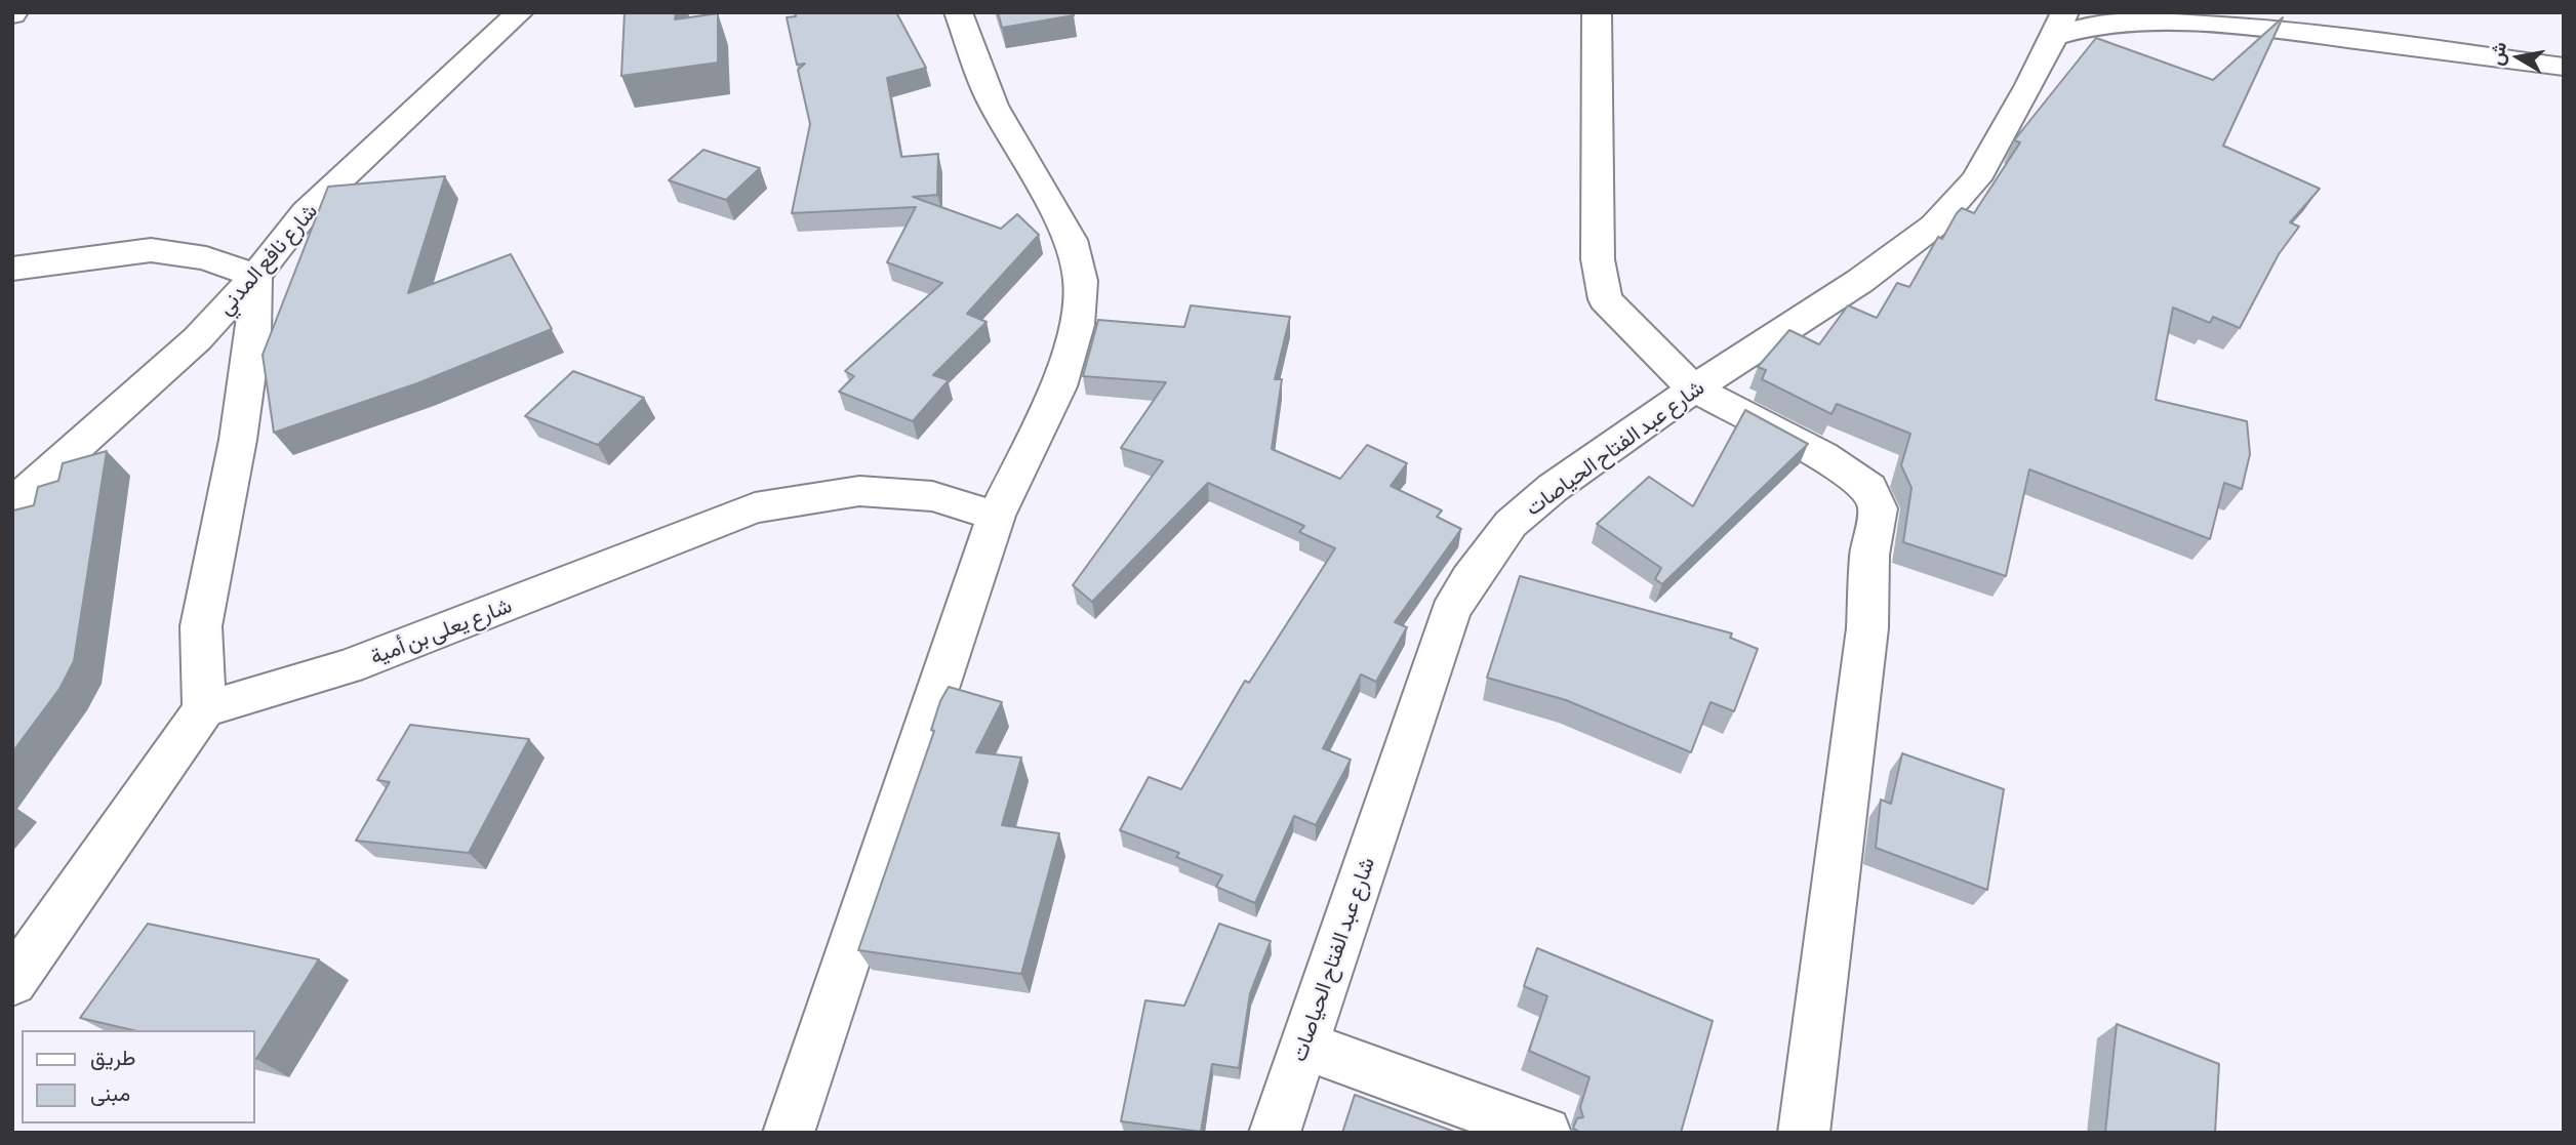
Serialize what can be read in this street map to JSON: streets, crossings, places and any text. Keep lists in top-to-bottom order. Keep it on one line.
{"streets":{"street":["شارع نافع المدني","شارع عبد الفتاح الحياصات","شارع يعلى بن أمية"]},"legend":["طريق","مبنى"],"north":"left"}
